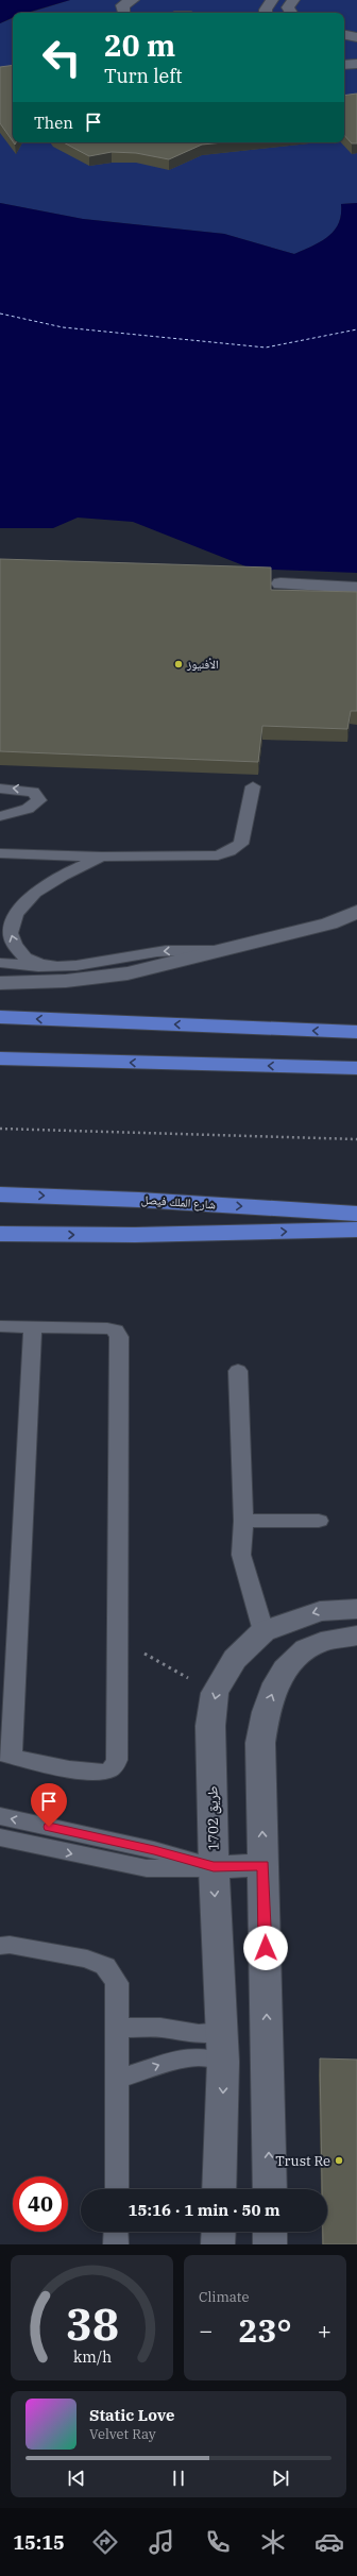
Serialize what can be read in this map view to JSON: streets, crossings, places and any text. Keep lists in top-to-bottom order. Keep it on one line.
{"streets":{"highway":["شارع الملك فيصل"],"street":["طريق 1702"]},"places":["الأفنيوز","Trust Re"],"page":{"turn":["20 m","Turn left"],"then":"Then","limit":"40","trip":"15:16 · 1 min · 50 m","tile":"Climate","heat":["−","23°","+"],"song":["Static Love","Velvet Ray"],"tabs":"15:15","gauge":["38","km/h"]}}
